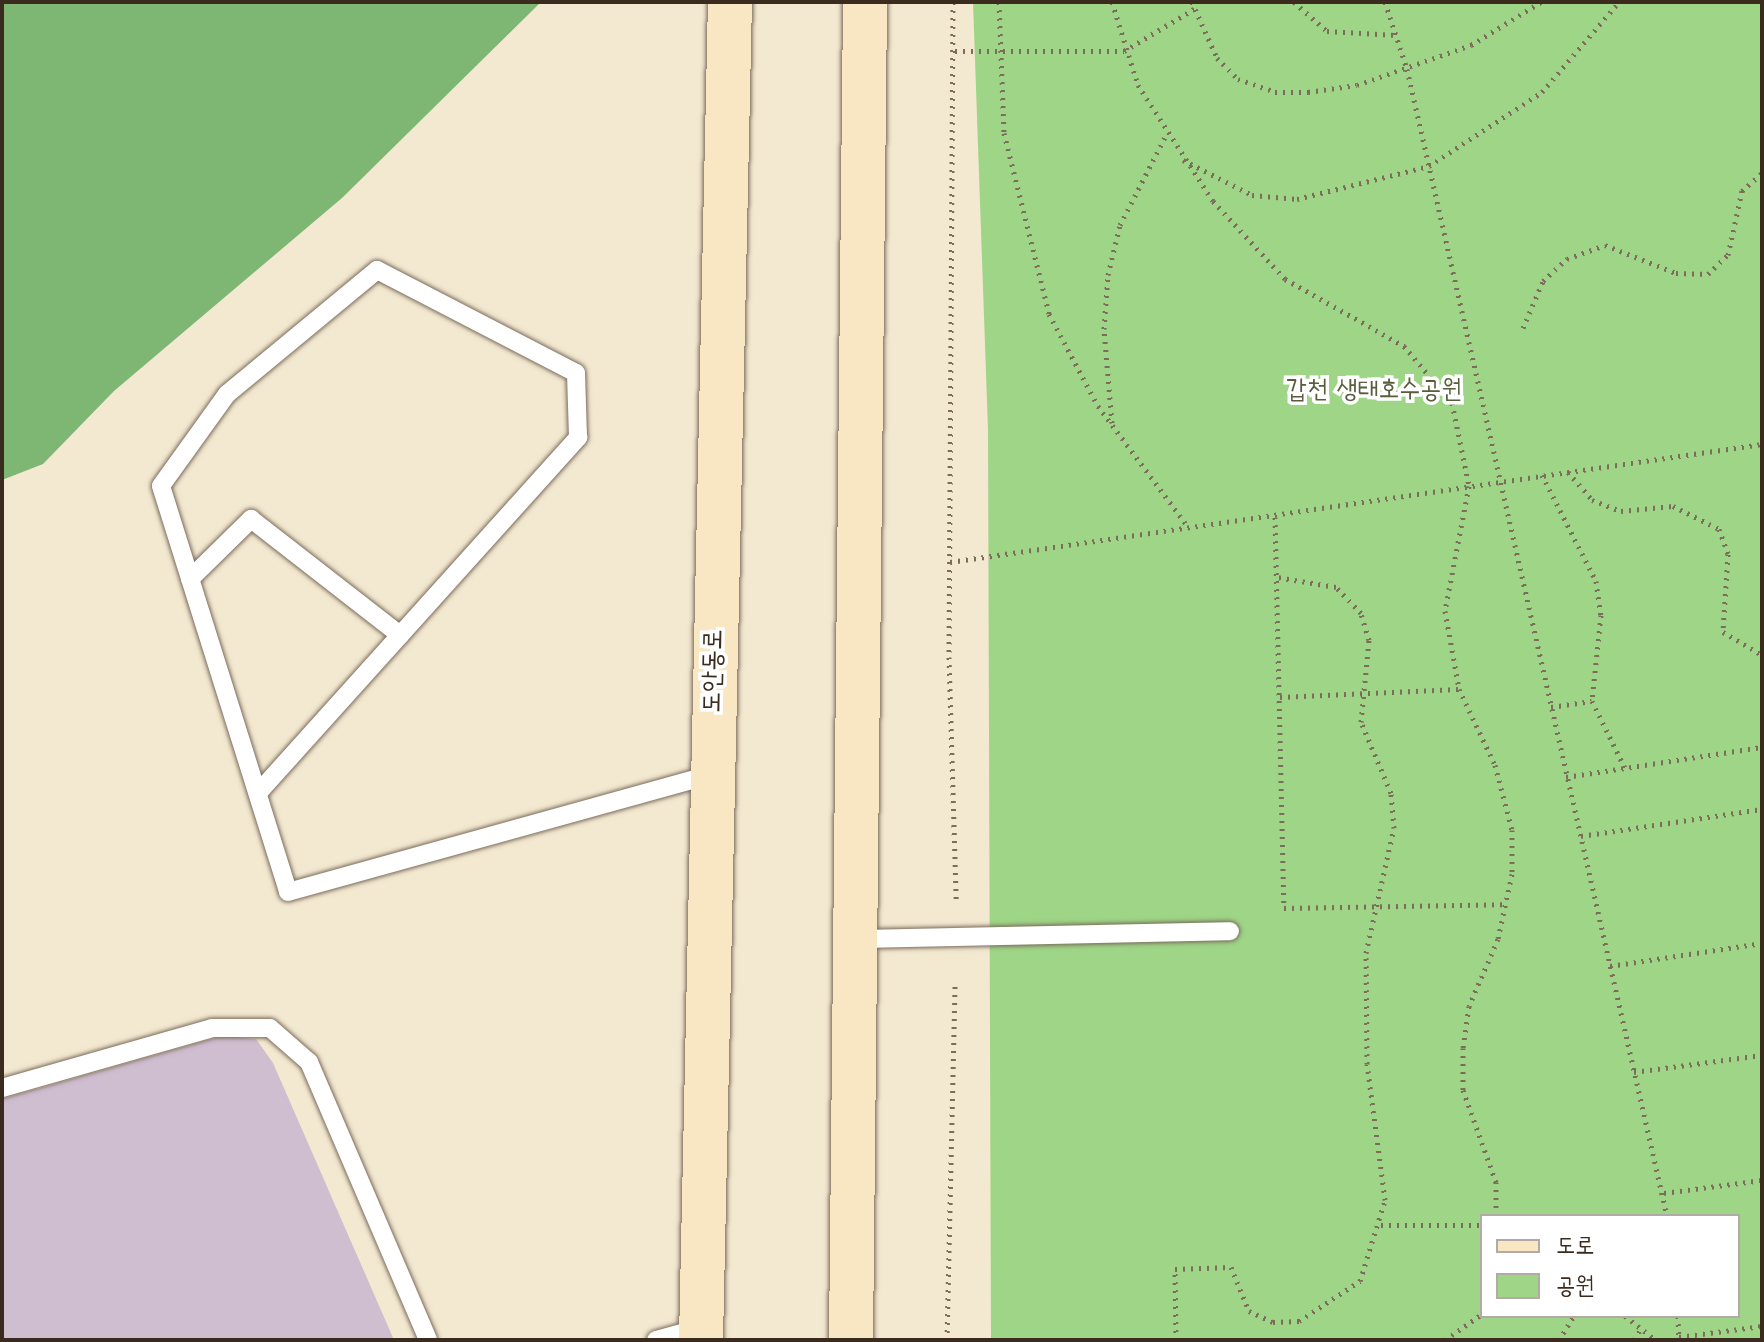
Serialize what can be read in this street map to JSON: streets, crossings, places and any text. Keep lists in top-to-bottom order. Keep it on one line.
{"streets":{"main road":["도안동로"]},"parks":["갑천 생태호수공원"],"legend":["도로","공원"]}
